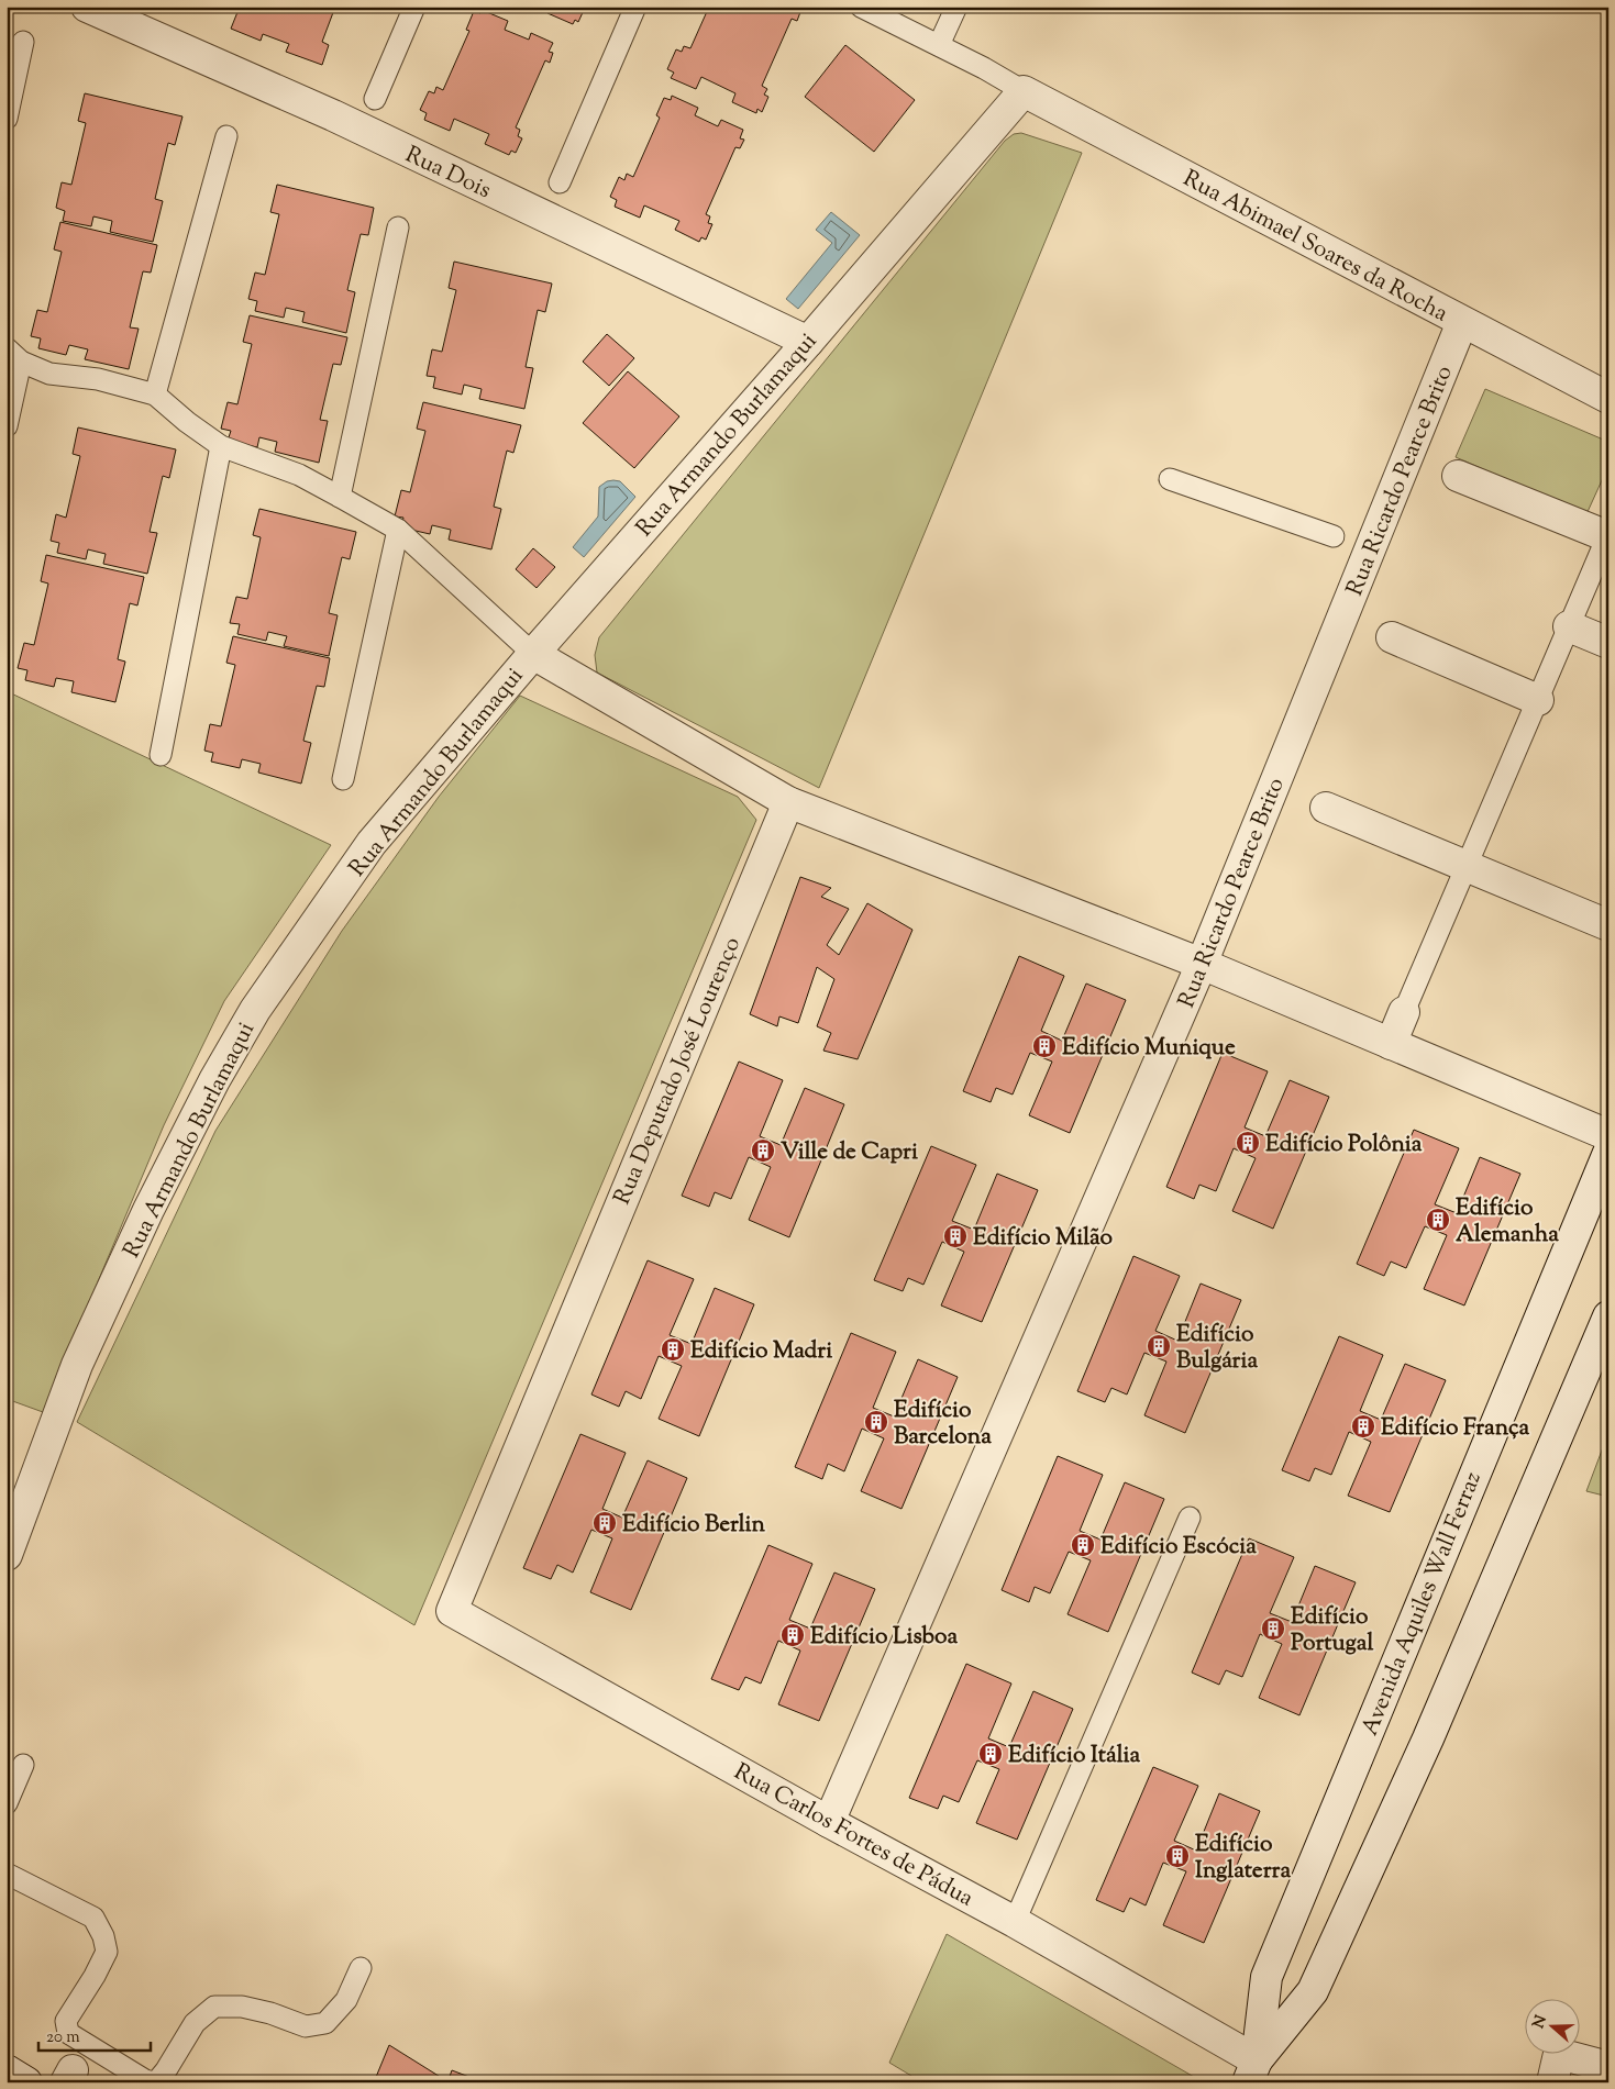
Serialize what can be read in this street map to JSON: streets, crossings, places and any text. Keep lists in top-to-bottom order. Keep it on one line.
{"streets":{"street":["Rua Dois","Rua Abimael Soares da Rocha","Rua Armando Burlamaqui","Rua Ricardo Pearce Brito","Rua Deputado José Lourenço","Avenida Aquiles Wall Ferraz","Rua Carlos Fortes de Pádua"]},"crossings":[["Rua Dois","Rua Armando Burlamaqui"],["Rua Abimael Soares da Rocha","Rua Armando Burlamaqui"],["Rua Abimael Soares da Rocha","Rua Ricardo Pearce Brito"],["Rua Ricardo Pearce Brito","Rua Carlos Fortes de Pádua"],["Rua Deputado José Lourenço","Rua Carlos Fortes de Pádua"],["Avenida Aquiles Wall Ferraz","Rua Carlos Fortes de Pádua"]],"places":{"building":["Edifício Munique","Edifício Polônia","Ville de Capri","Edifício Alemanha","Edifício Milão","Edifício Bulgária","Edifício Madri","Edifício Barcelona","Edifício França","Edifício Berlin","Edifício Escócia","Edifício Portugal","Edifício Lisboa","Edifício Itália","Edifício Inglaterra"]},"scale_bar":"20 m","north":"left"}
